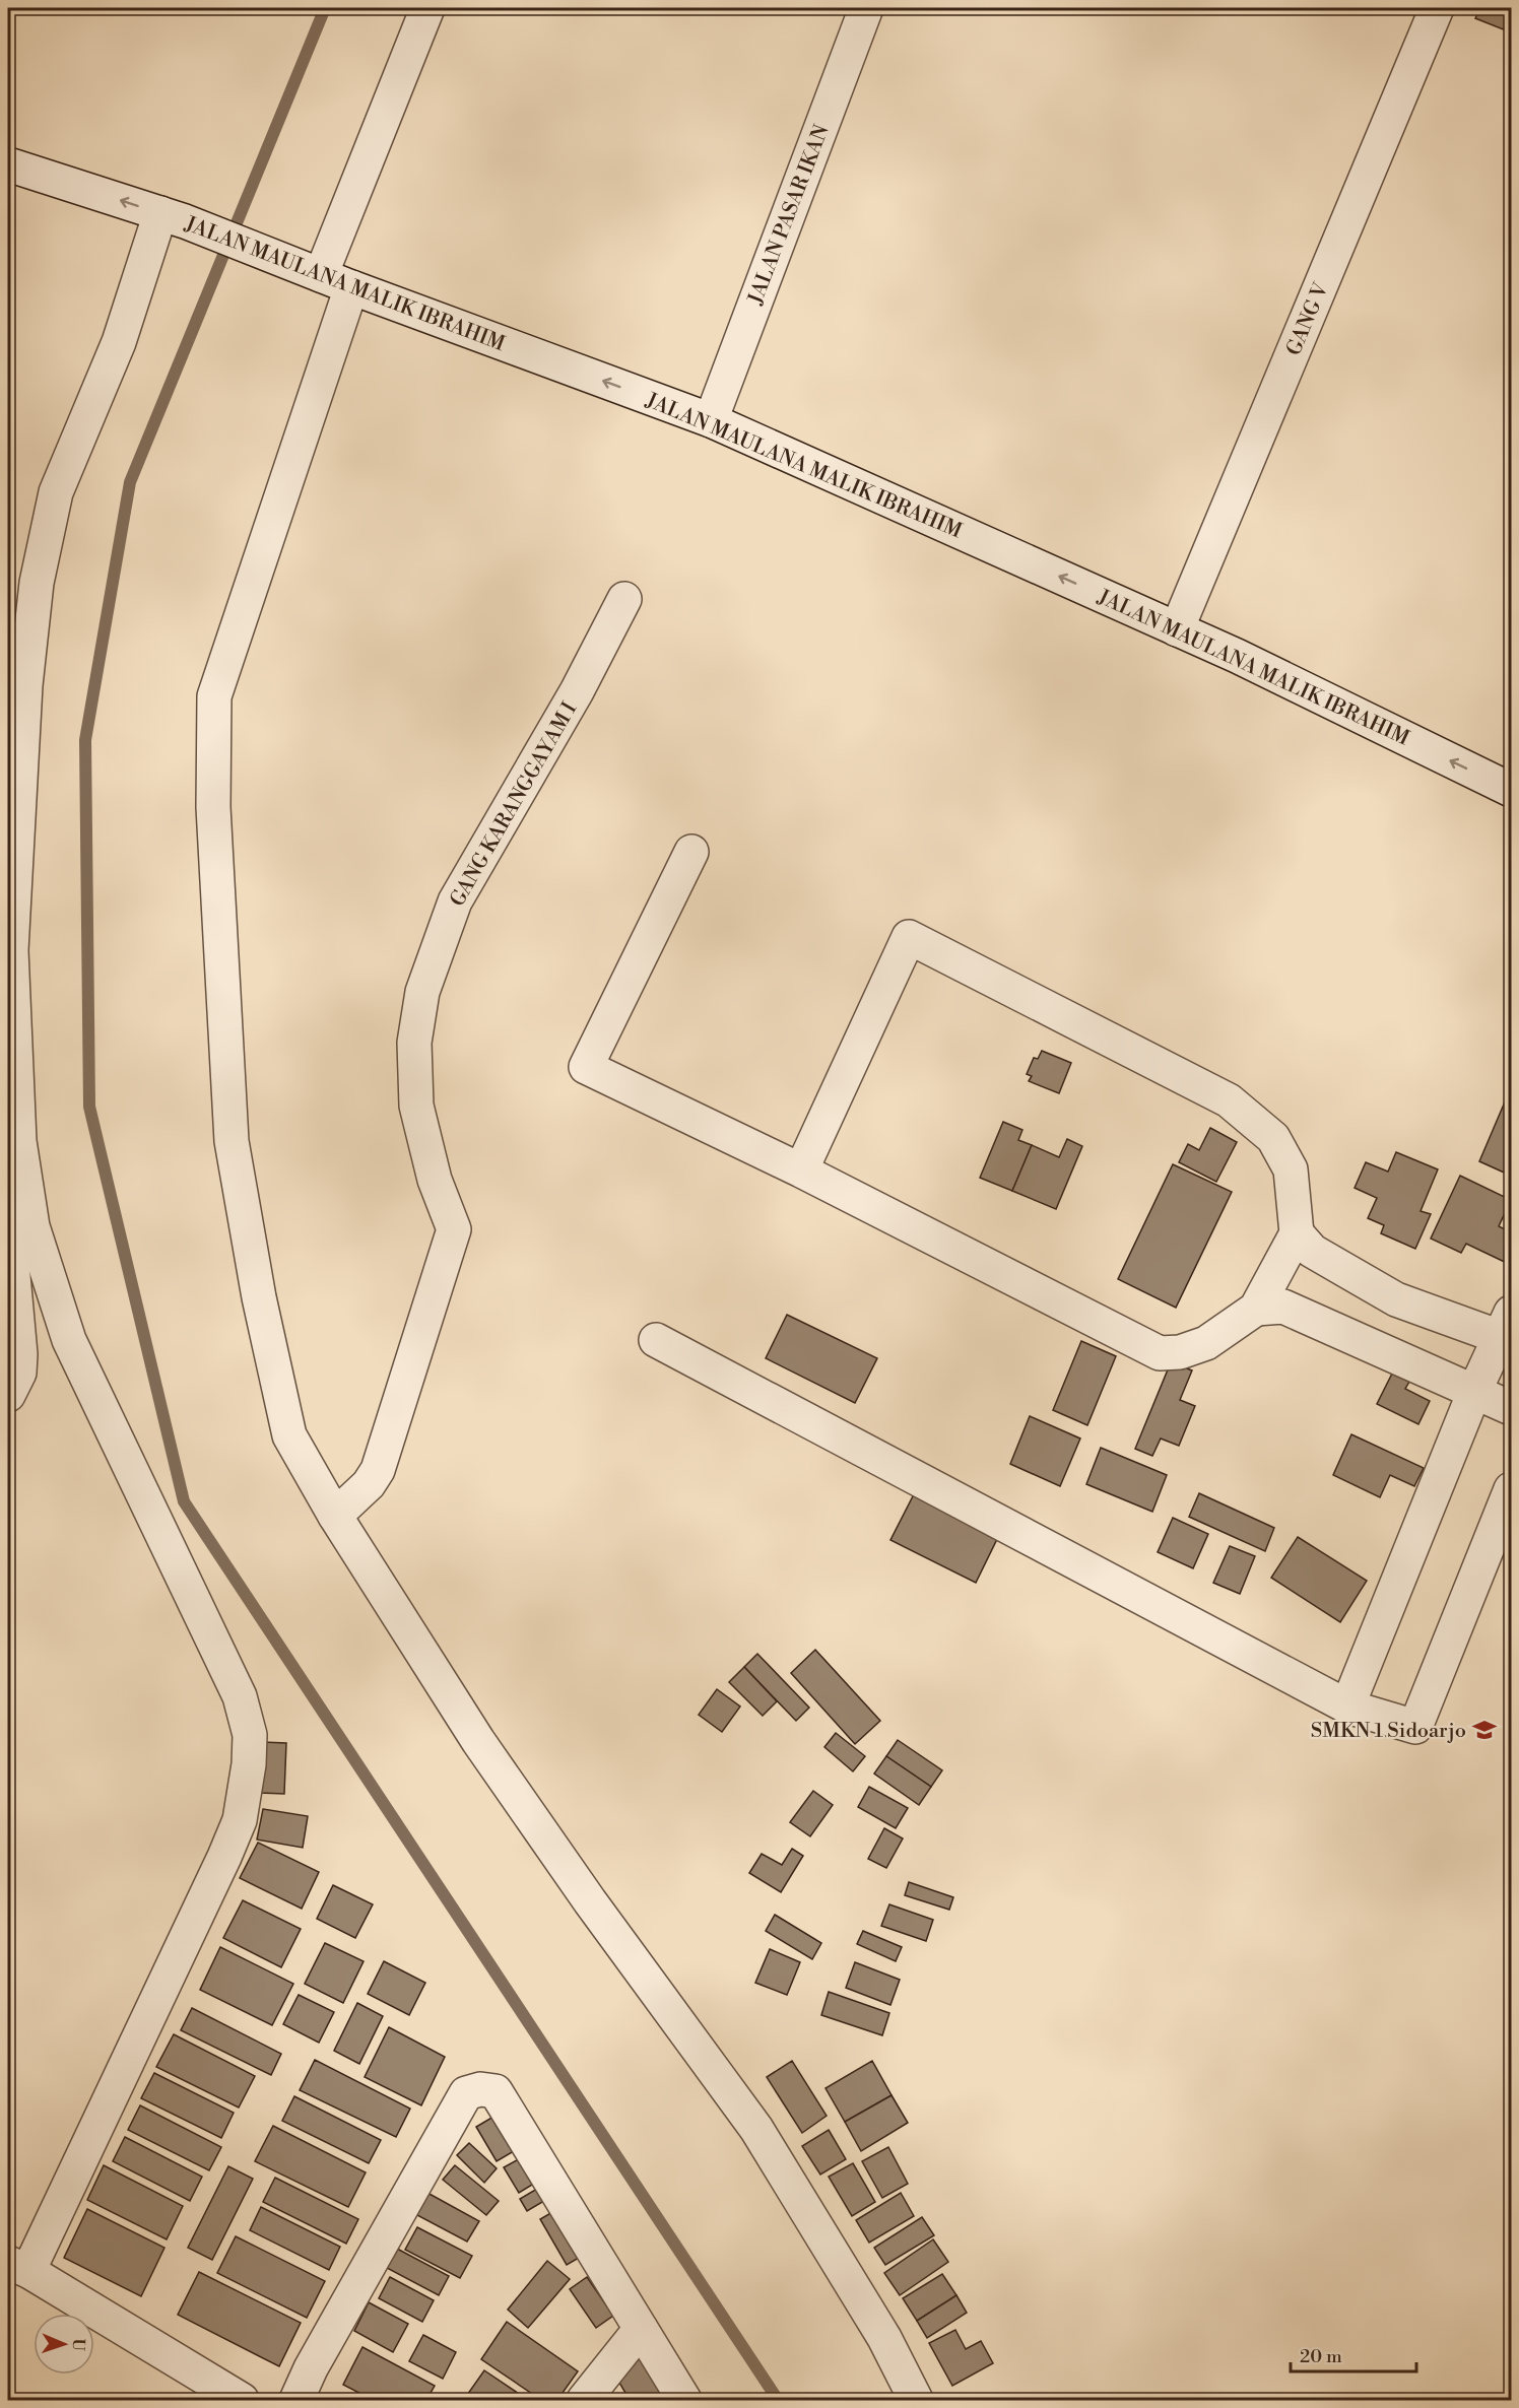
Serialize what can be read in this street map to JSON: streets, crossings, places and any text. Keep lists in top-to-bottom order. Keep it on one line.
{"streets":{"street":["JALAN PASAR IKAN","JALAN MAULANA MALIK IBRAHIM","GANG V","GANG KARANGGAYAM I"]},"crossings":[["JALAN PASAR IKAN","JALAN MAULANA MALIK IBRAHIM"],["JALAN MAULANA MALIK IBRAHIM","GANG V"]],"one_way":["JALAN MAULANA MALIK IBRAHIM"],"places":{"school or university":["SMKN 1 Sidoarjo"]},"scale_bar":"20 m","north":"right"}
